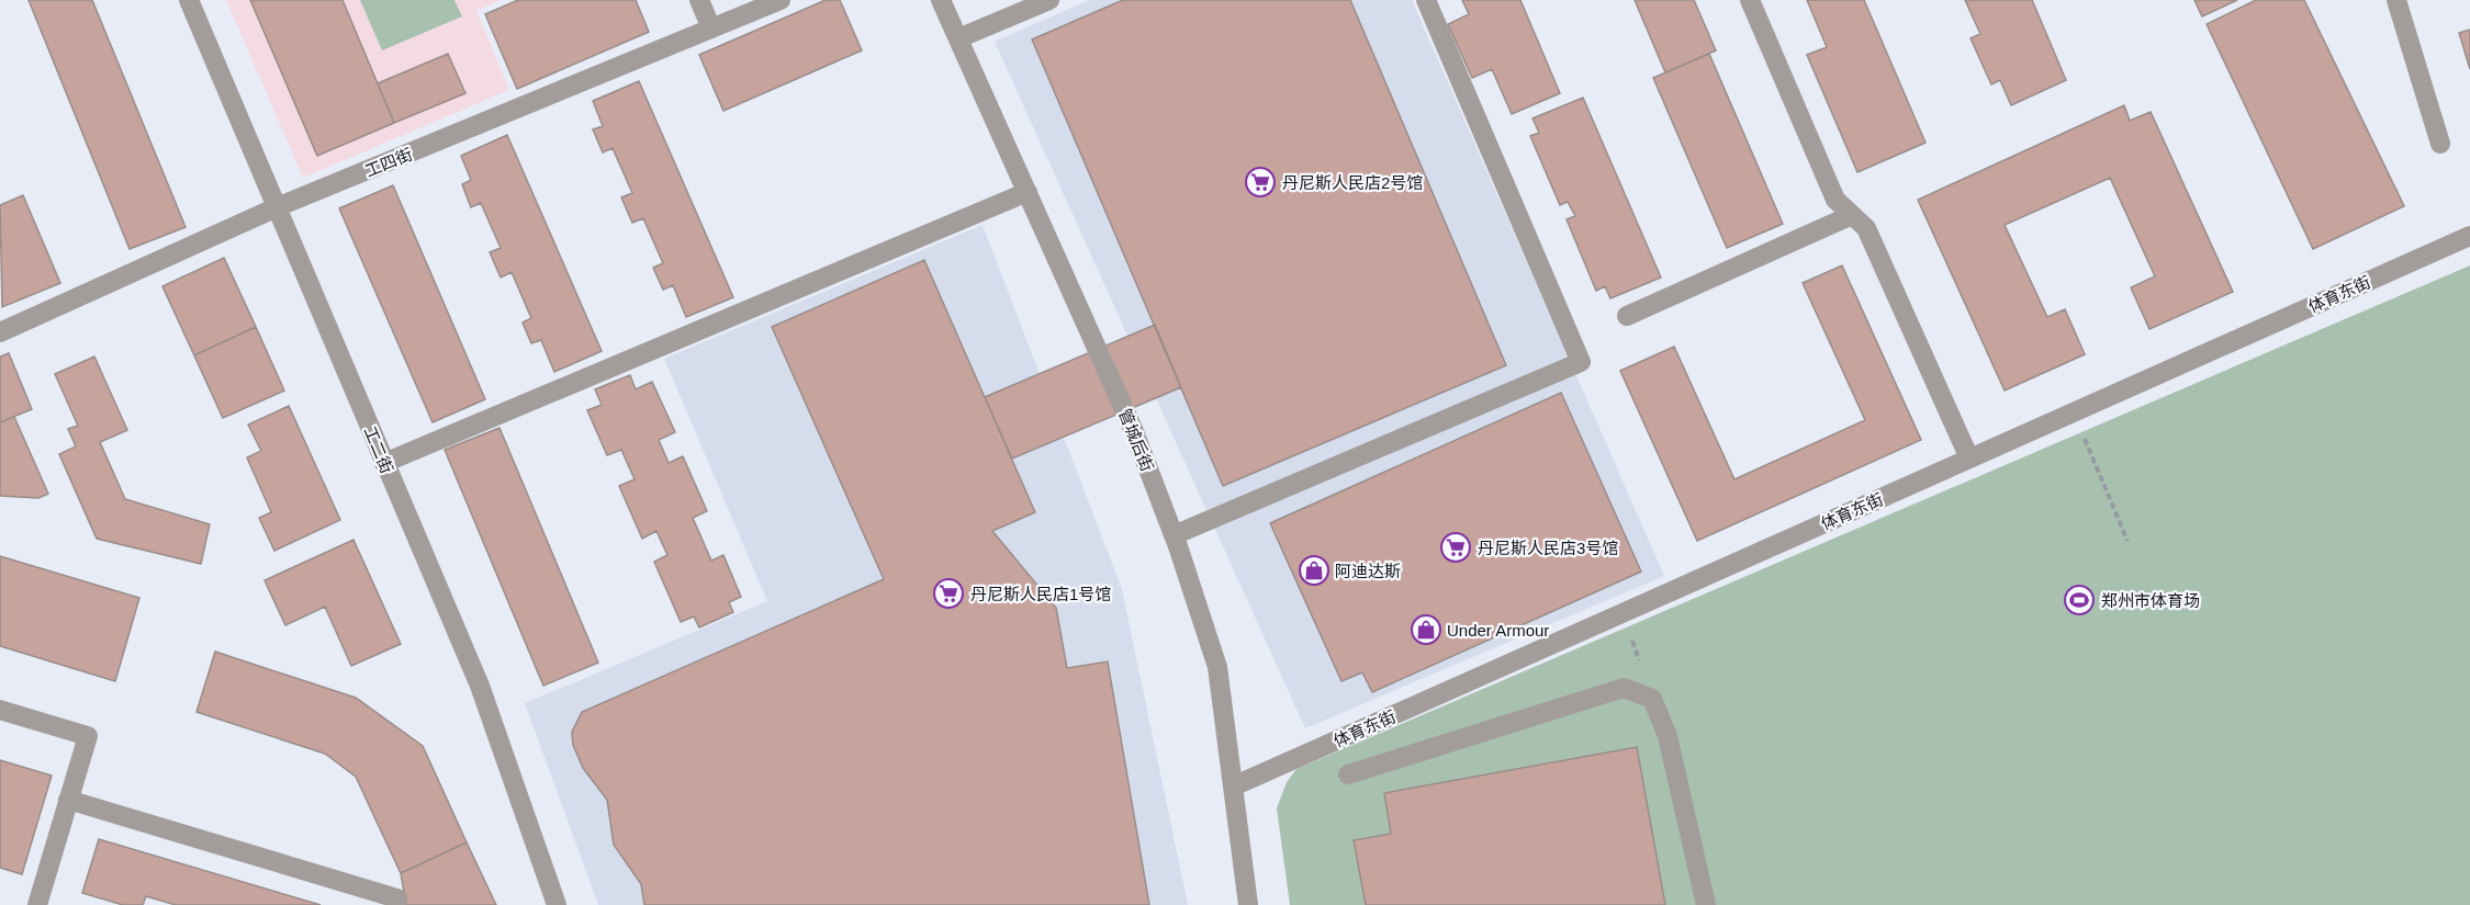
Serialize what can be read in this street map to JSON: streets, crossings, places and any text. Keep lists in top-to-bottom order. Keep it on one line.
{"streets":{"street":["工四街","体育东街","管城后街","工二街"]},"crossings":[["工四街","工二街"],["体育东街","管城后街"]],"places":{"supermarket":["丹尼斯人民店2号馆","丹尼斯人民店3号馆","丹尼斯人民店1号馆"],"shop":["阿迪达斯","Under Armour"],"sports":["郑州市体育场"]}}
